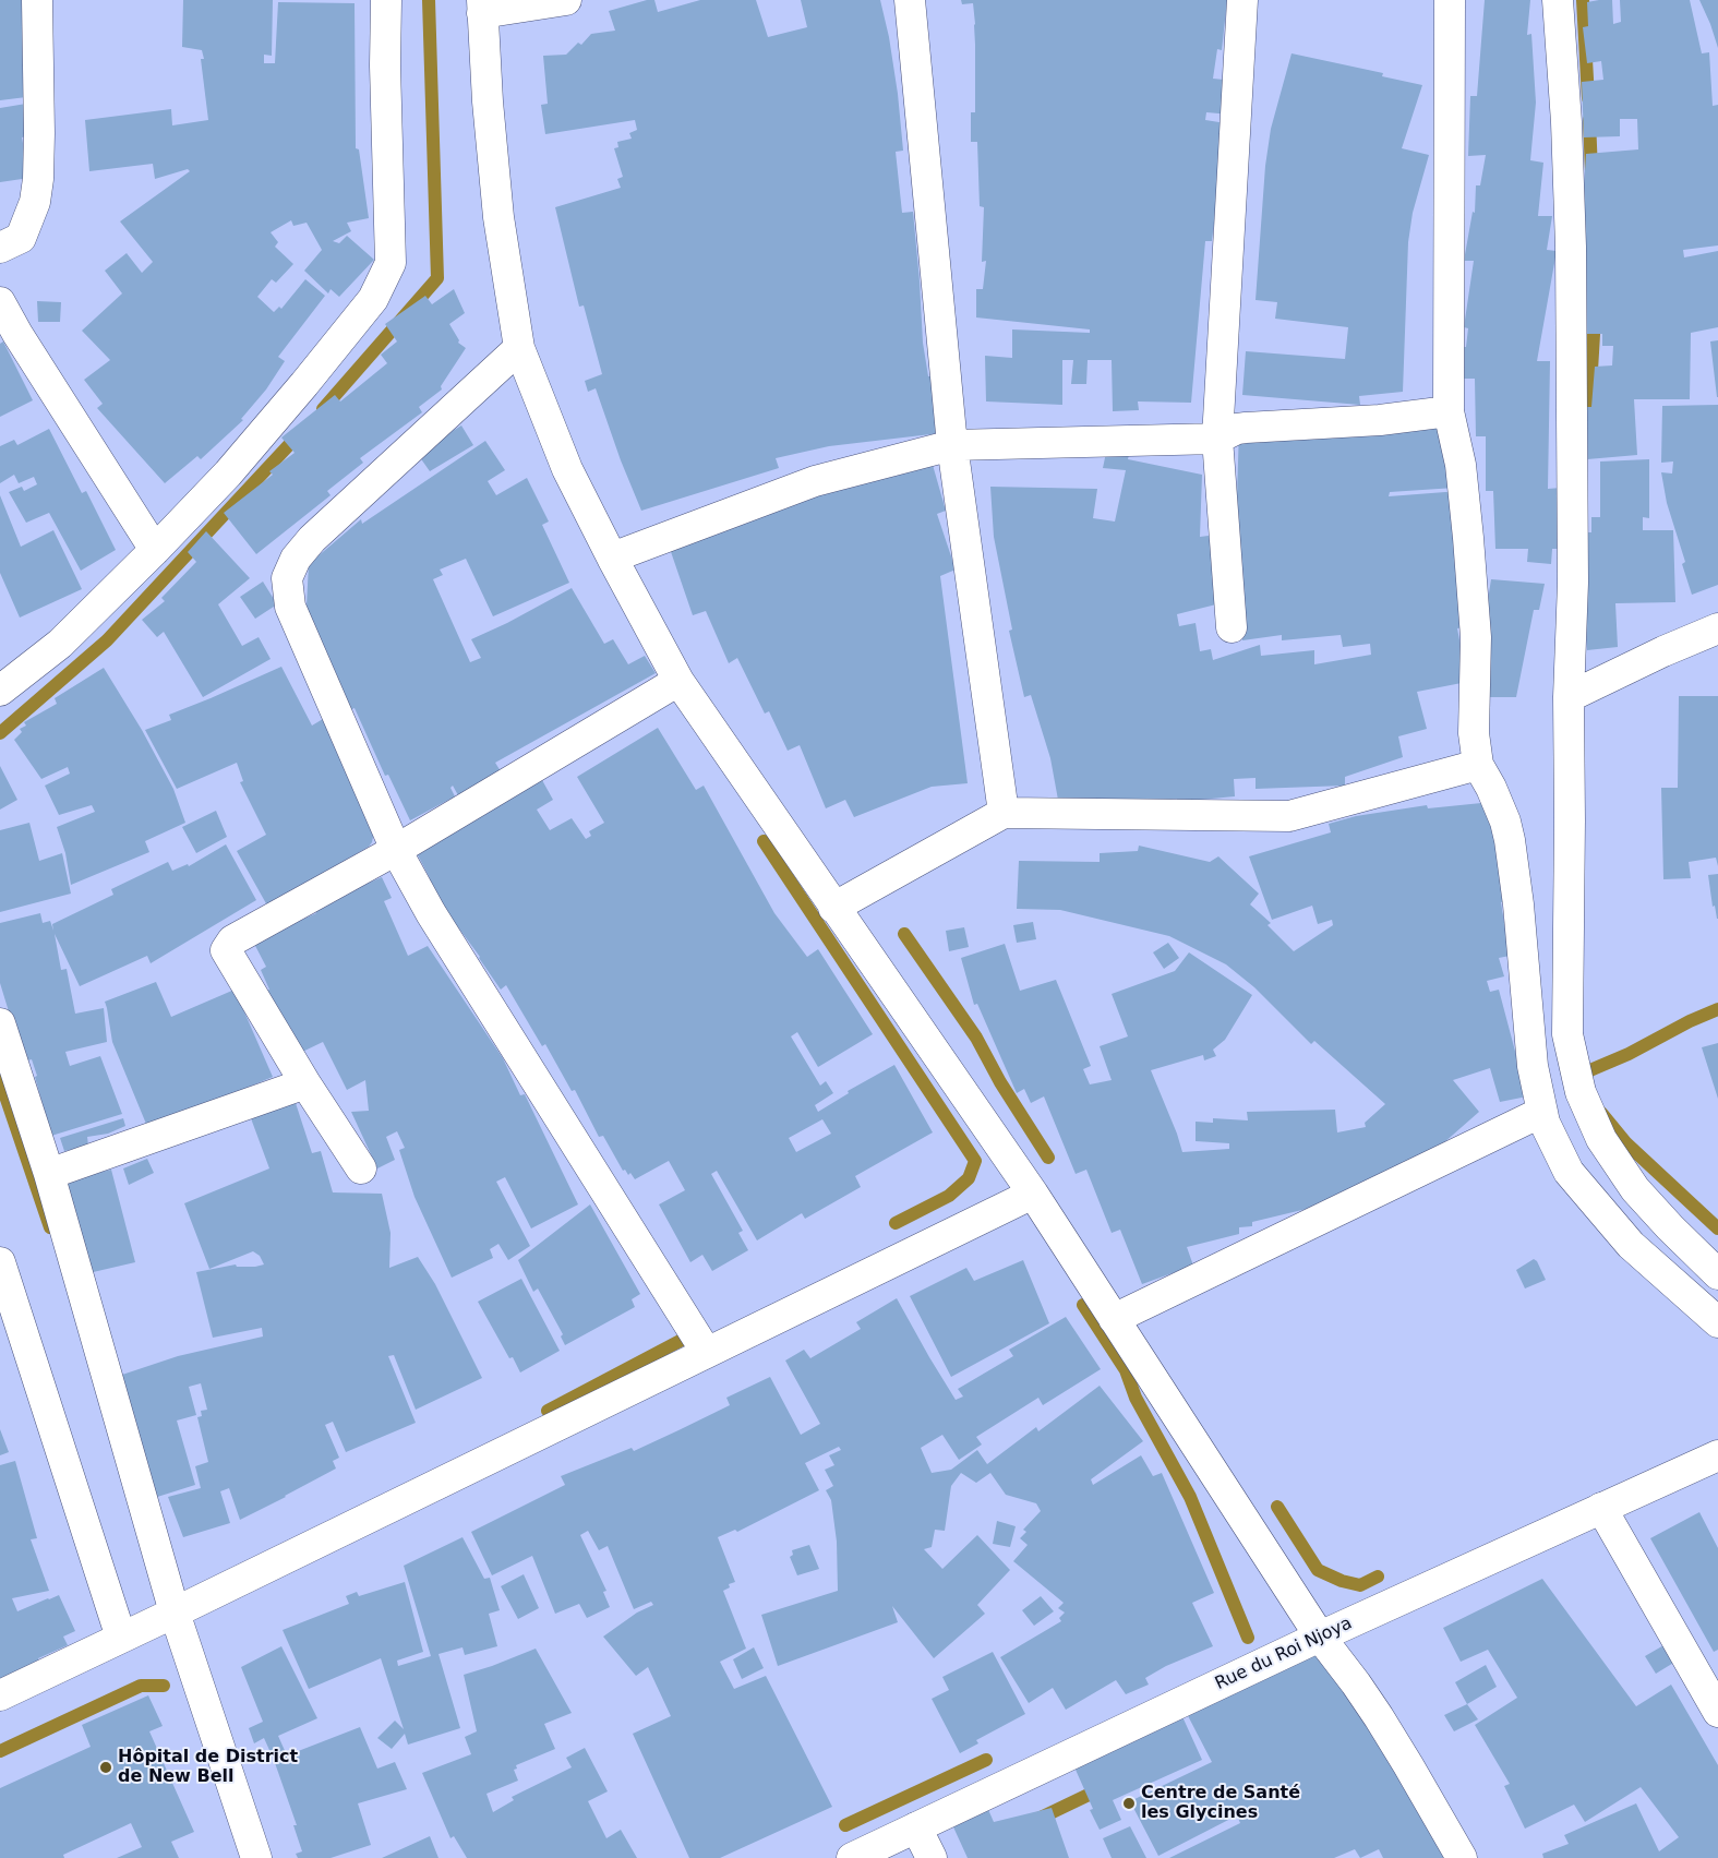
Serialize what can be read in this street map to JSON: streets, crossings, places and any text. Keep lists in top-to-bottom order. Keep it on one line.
{"streets":{"street":["Rue du Roi Njoya"]},"places":["Hôpital de District de New Bell","Centre de Santé les Glycines"]}
